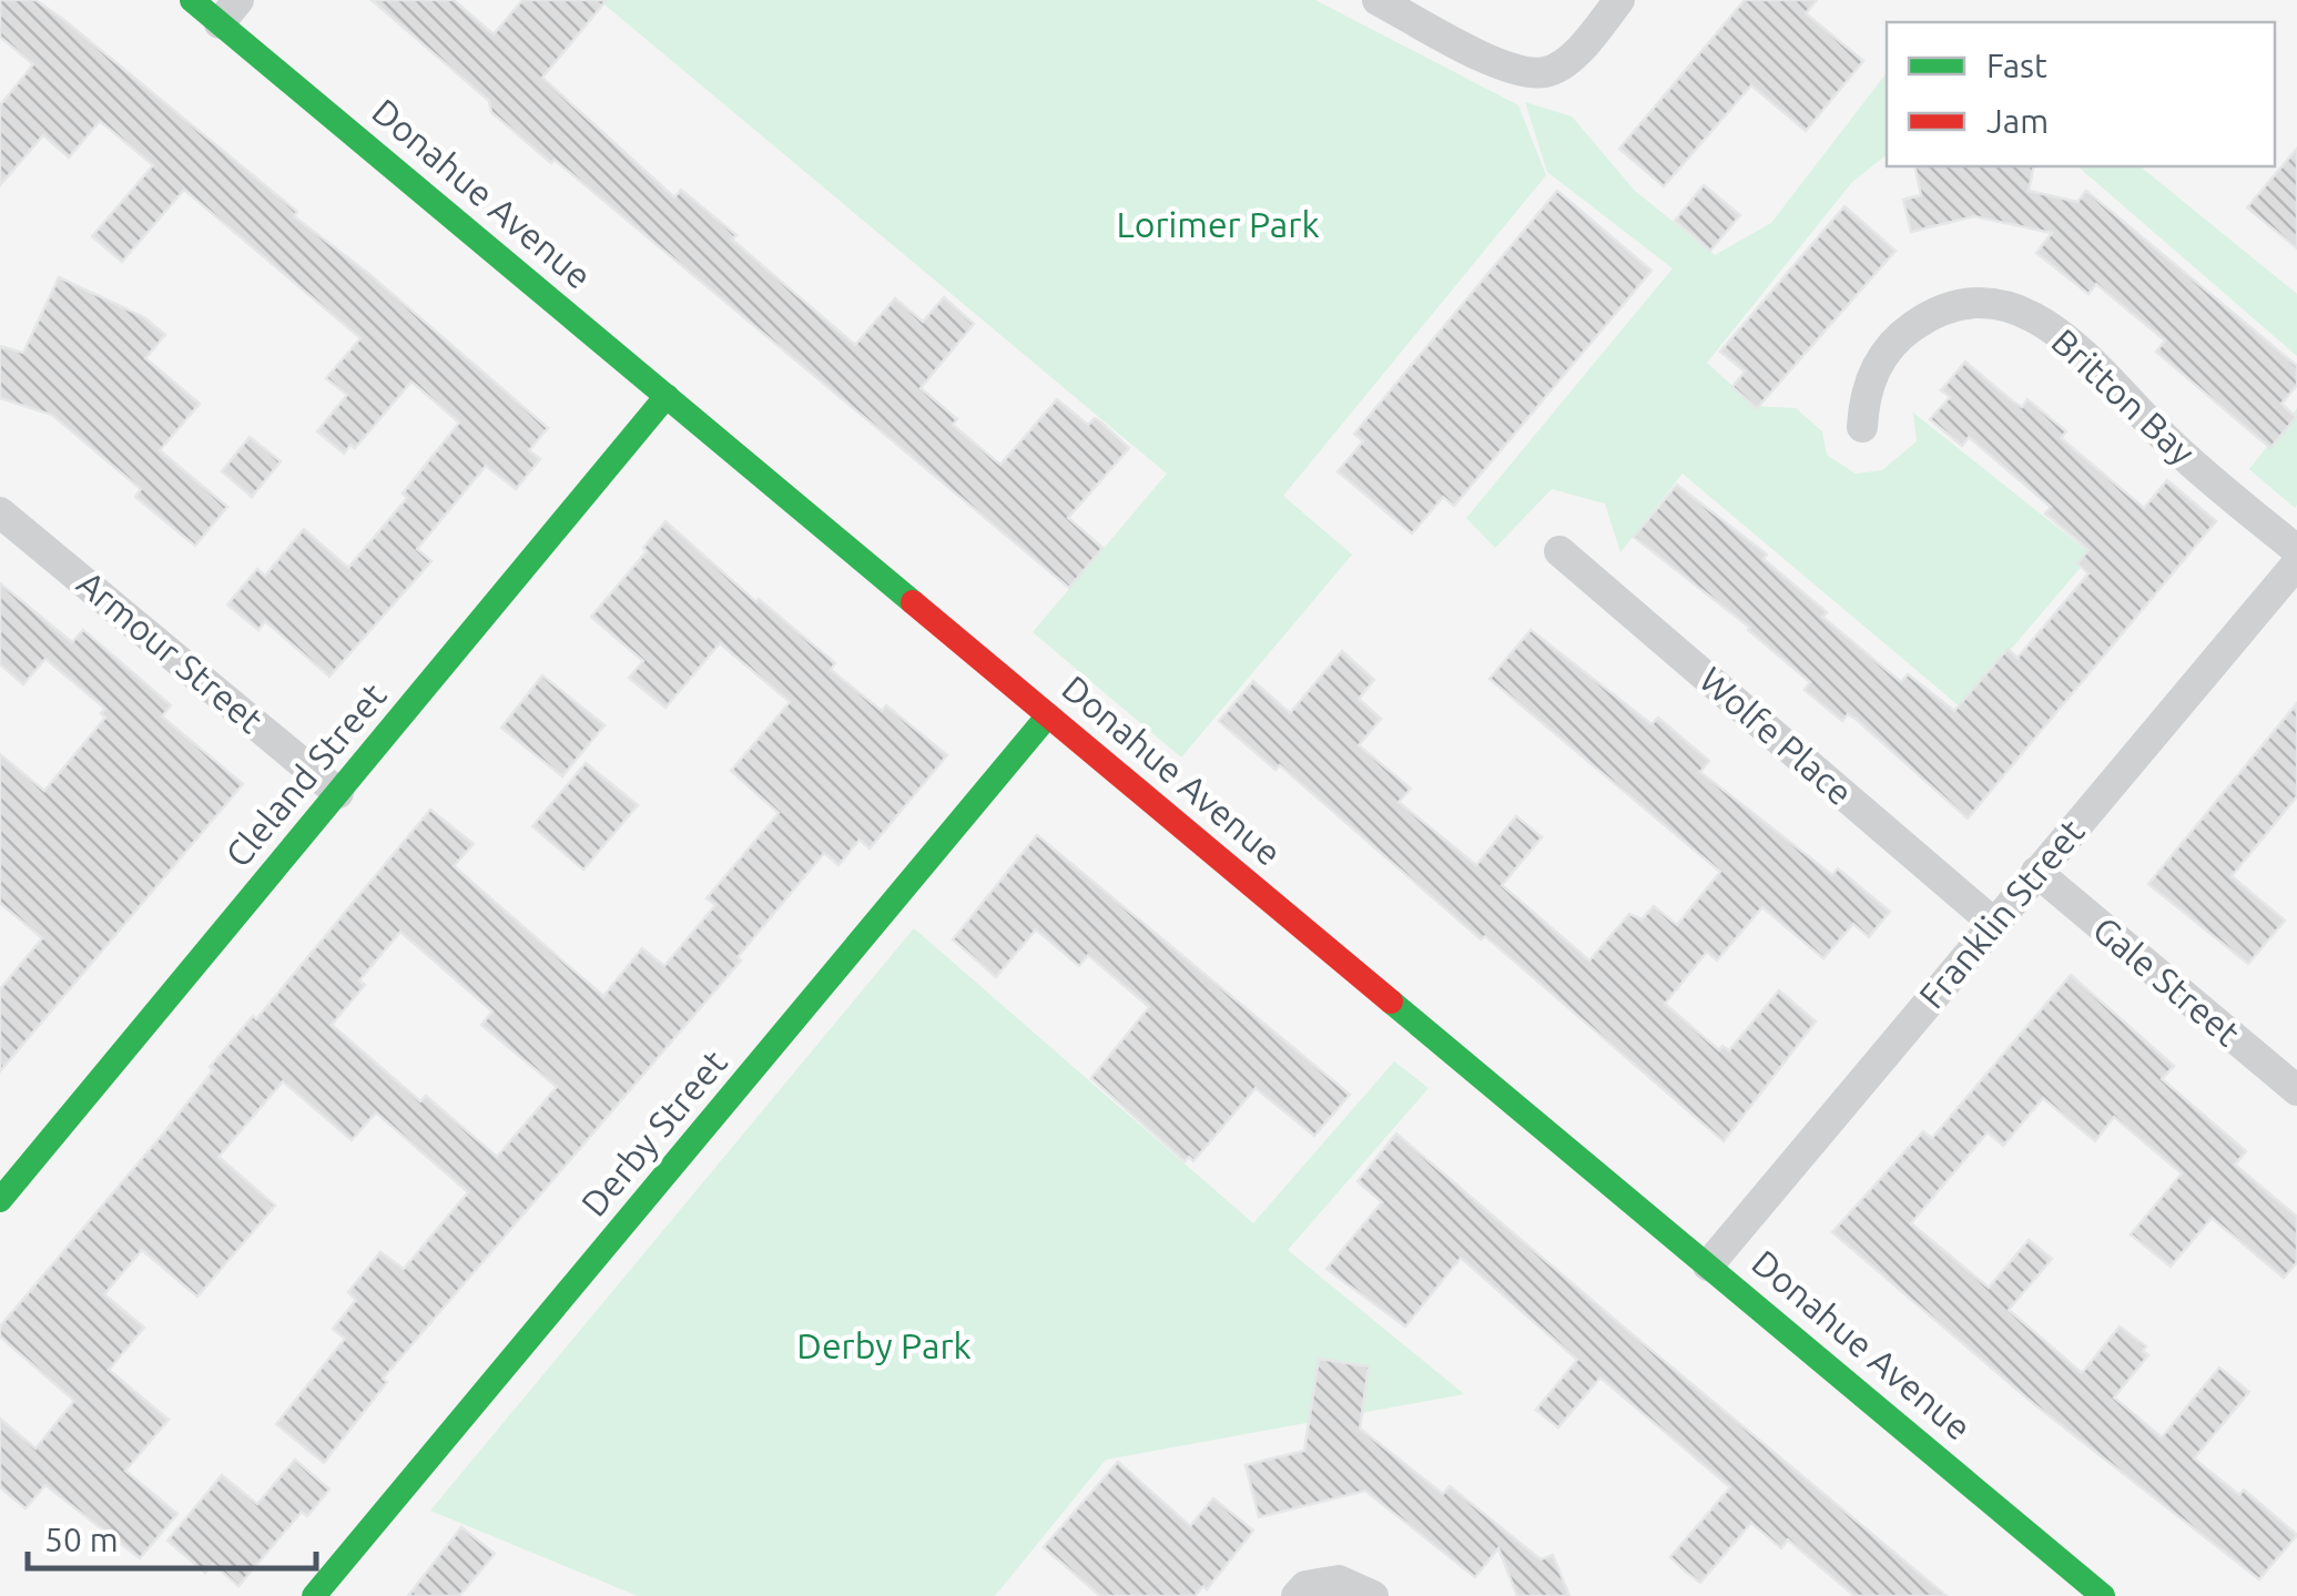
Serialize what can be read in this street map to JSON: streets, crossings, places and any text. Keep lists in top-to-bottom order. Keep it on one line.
{"streets":{"street":["Donahue Avenue","Britton Bay","Armour Street","Wolfe Place","Cleland Street","Franklin Street","Gale Street","Derby Street"]},"crossings":[["Donahue Avenue","Cleland Street"],["Donahue Avenue","Franklin Street"],["Donahue Avenue","Derby Street"],["Armour Street","Cleland Street"],["Wolfe Place","Franklin Street"],["Franklin Street","Gale Street"]],"parks":["Lorimer Park","Derby Park"],"legend":["Fast","Jam"],"scale_bar":"50 m"}
